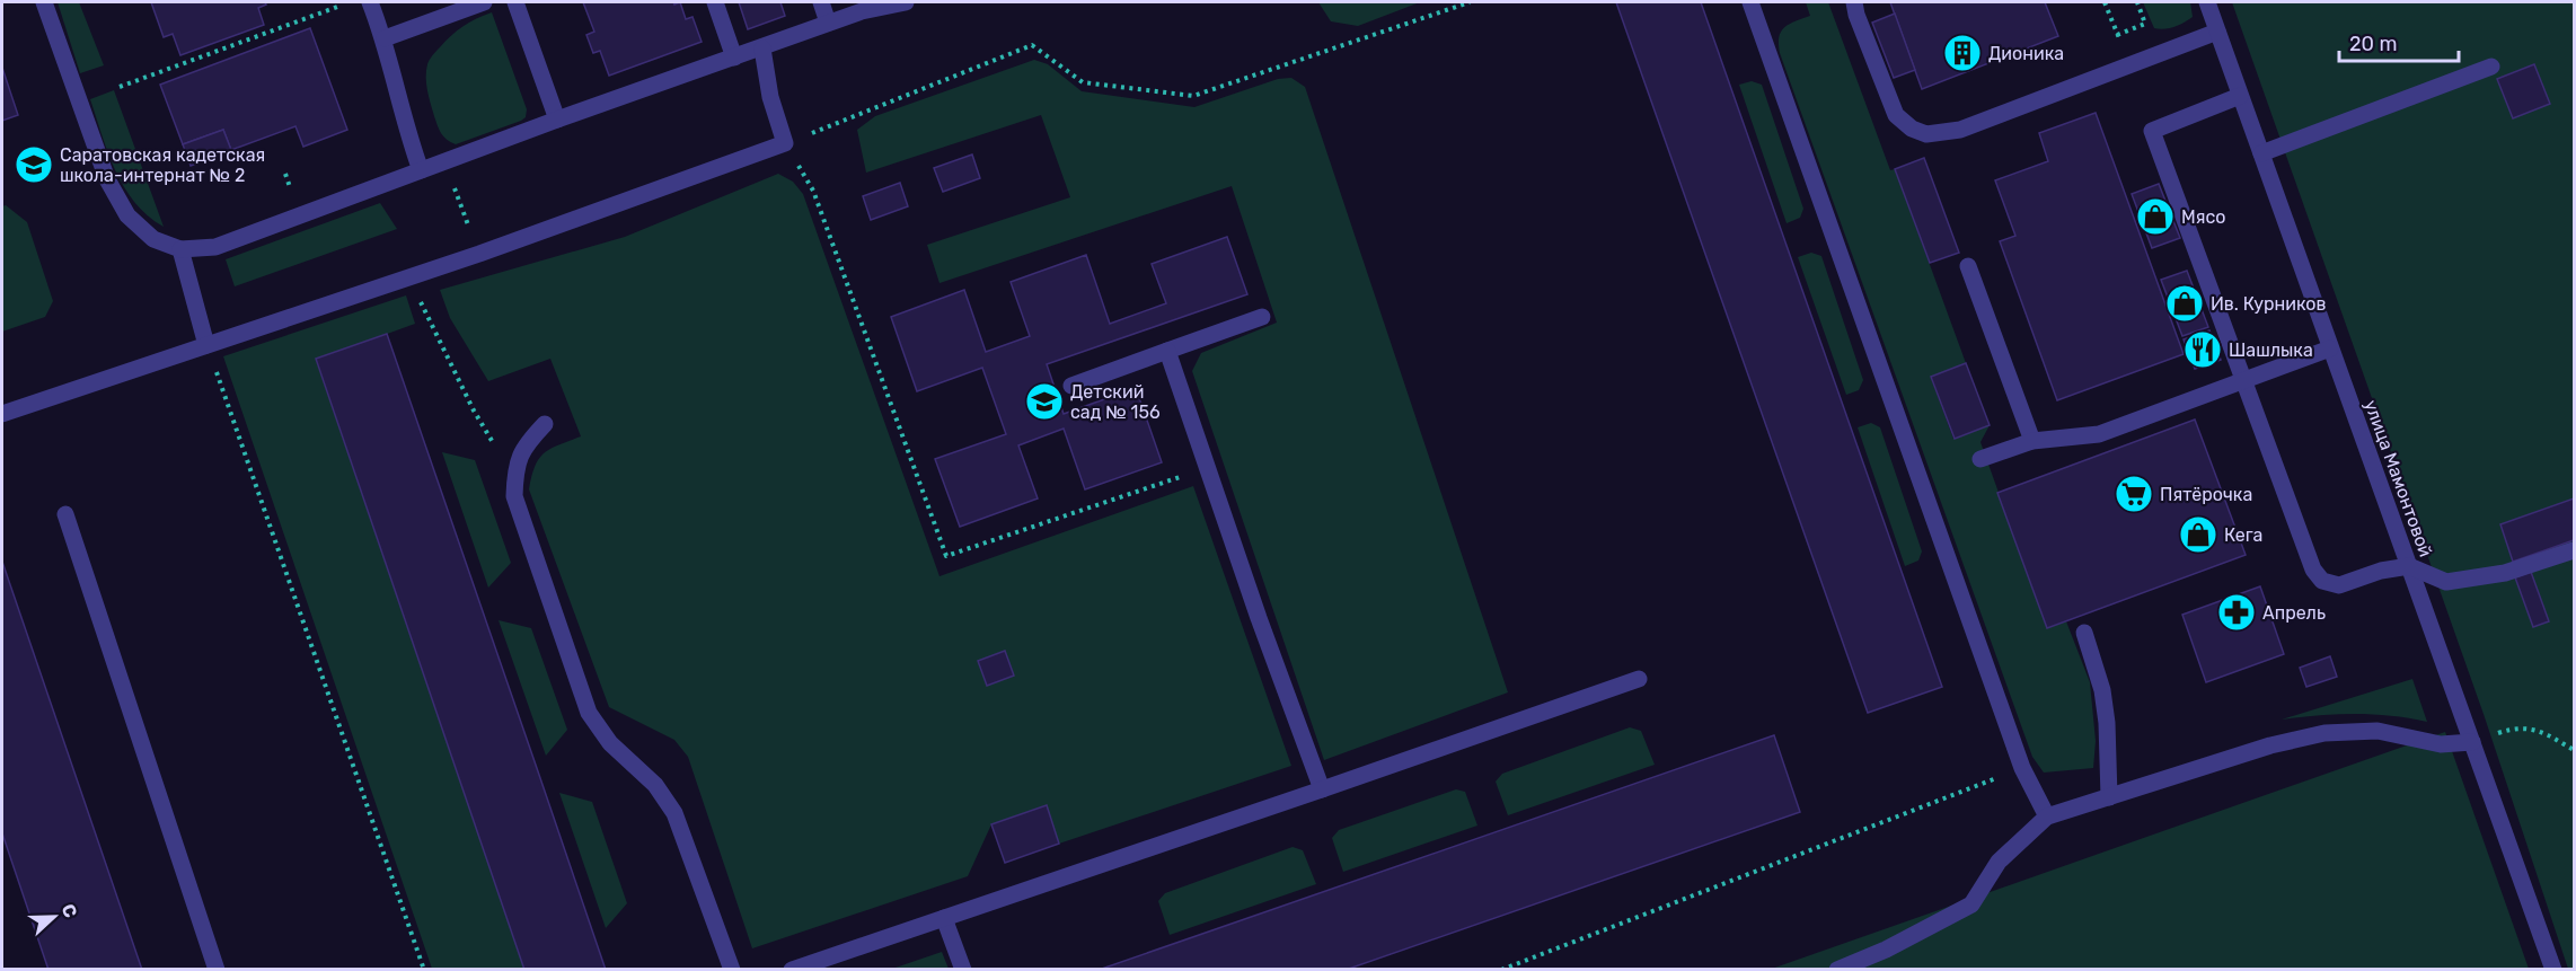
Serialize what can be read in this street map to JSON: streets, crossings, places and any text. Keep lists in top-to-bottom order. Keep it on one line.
{"streets":{"street":["улица Мамонтовой"]},"places":{"building":["Дионика"],"school or university":["Саратовская кадетская школа-интернат № 2","Детский сад № 156"],"shop":["Мясо","Ив. Курников","Кега"],"restaurant":["Шашлыка"],"supermarket":["Пятёрочка"],"pharmacy":["Апрель"]},"scale_bar":"20 m","north":"right"}
